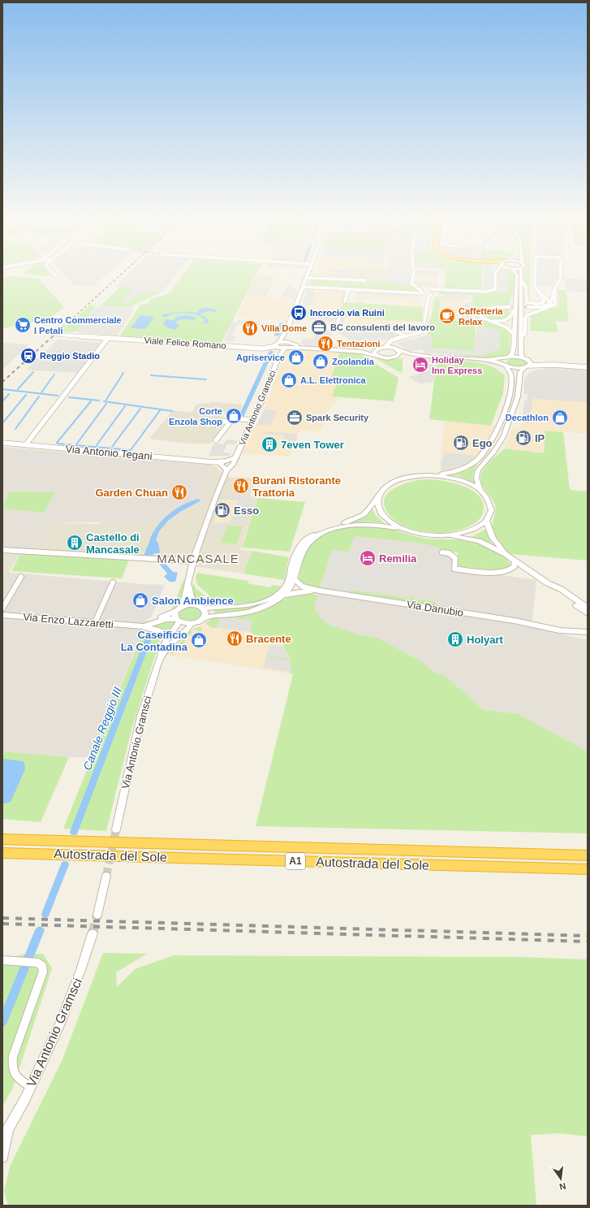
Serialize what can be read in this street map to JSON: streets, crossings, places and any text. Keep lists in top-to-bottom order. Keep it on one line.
{"streets":{"highway":["Autostrada del Sole","A1"],"street":["Viale Felice Romano","Via Antonio Gramsci","Via Antonio Tegani","Via Danubio","Via Enzo Lazzaretti"]},"crossings":[["Viale Felice Romano","Via Antonio Gramsci"],["Via Antonio Gramsci","Via Antonio Tegani"],["Via Antonio Gramsci","Via Enzo Lazzaretti"]],"districts":["MANCASALE"],"water":["Canale Reggio III"],"places":{"bus stop":["Incrocio via Ruini"],"cafe":["Caffetteria Relax"],"supermarket":["Centro Commerciale I Petali"],"office":["BC consulenti del lavoro","Spark Security"],"restaurant":["Villa Dome","Tentazioni","Burani Ristorante Trattoria","Garden Chuan","Bracente"],"station":["Reggio Stadio"],"shop":["Agriservice","Zoolandia","A.L. Elettronica","Corte Enzola Shop","Decathlon","Salon Ambience","Caseificio La Contadina"],"hotel":["Holiday Inn Express","Remilia"],"fuel station":["IP","Ego","Esso"],"building":["7even Tower","Castello di Mancasale","Holyart"]},"north":"bottom"}
